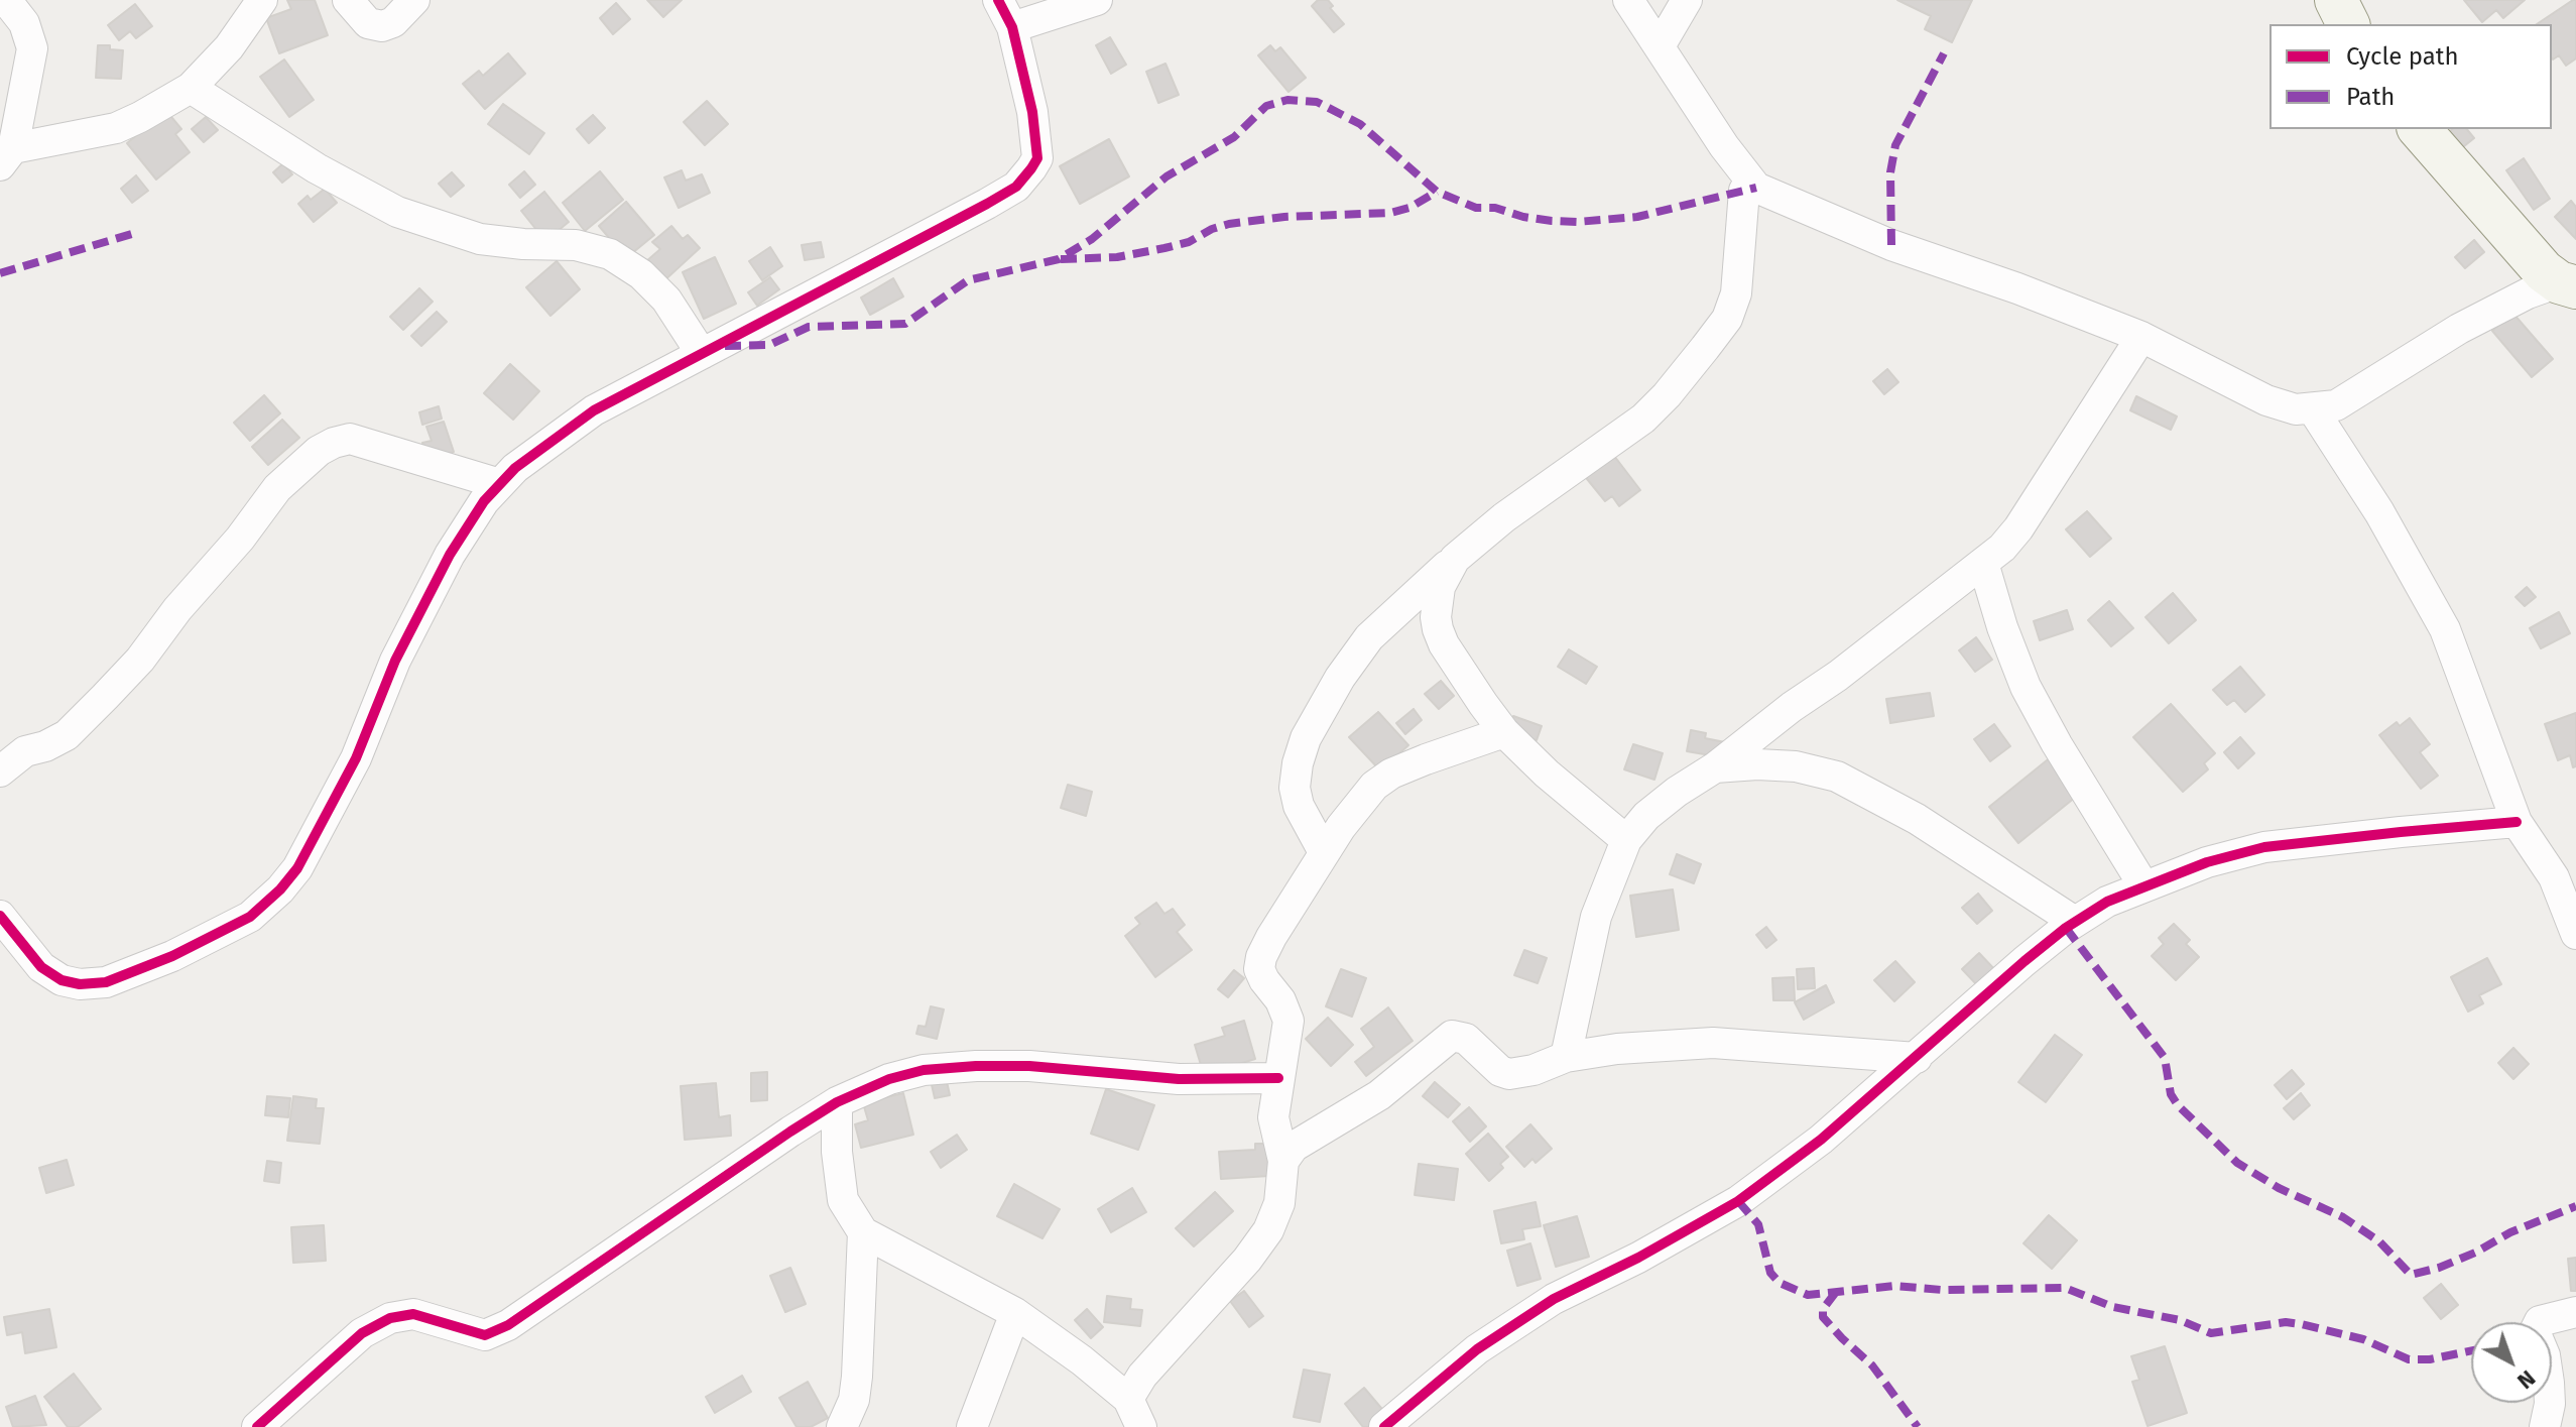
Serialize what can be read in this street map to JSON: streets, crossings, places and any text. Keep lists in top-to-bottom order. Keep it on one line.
{"legend":["Cycle path","Path"],"north":"bottom right"}
